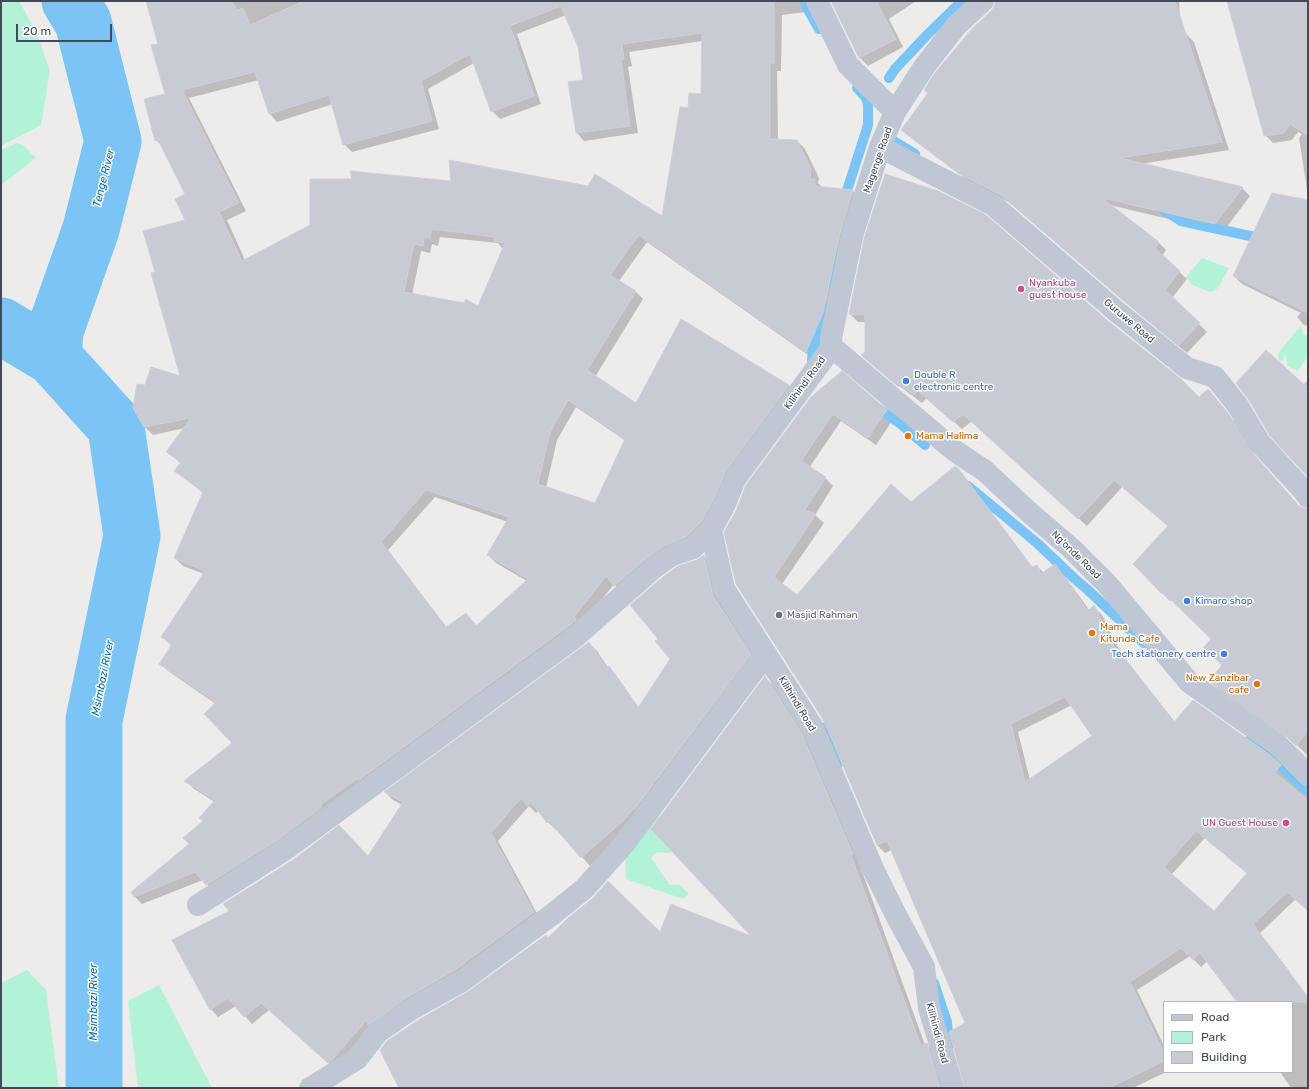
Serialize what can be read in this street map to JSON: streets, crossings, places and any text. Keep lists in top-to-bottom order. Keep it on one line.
{"streets":{"street":["Magenge Road","Guruwe Road","Kilihindi Road","Ng'onde Road"]},"crossings":[["Magenge Road","Guruwe Road"],["Magenge Road","Kilihindi Road"],["Magenge Road","Ng'onde Road"],["Kilihindi Road","Ng'onde Road"]],"water":["Tenge River","Msimbazi River"],"places":["Nyankuba guest house","Double R electronic centre","Mama Halima","Kimaro shop","Masjid Rahman","Mama Kitunda Cafe","Tech stationery centre","New Zanzibar cafe","UN Guest House"],"legend":["Road","Park","Building"],"scale_bar":"20 m"}
